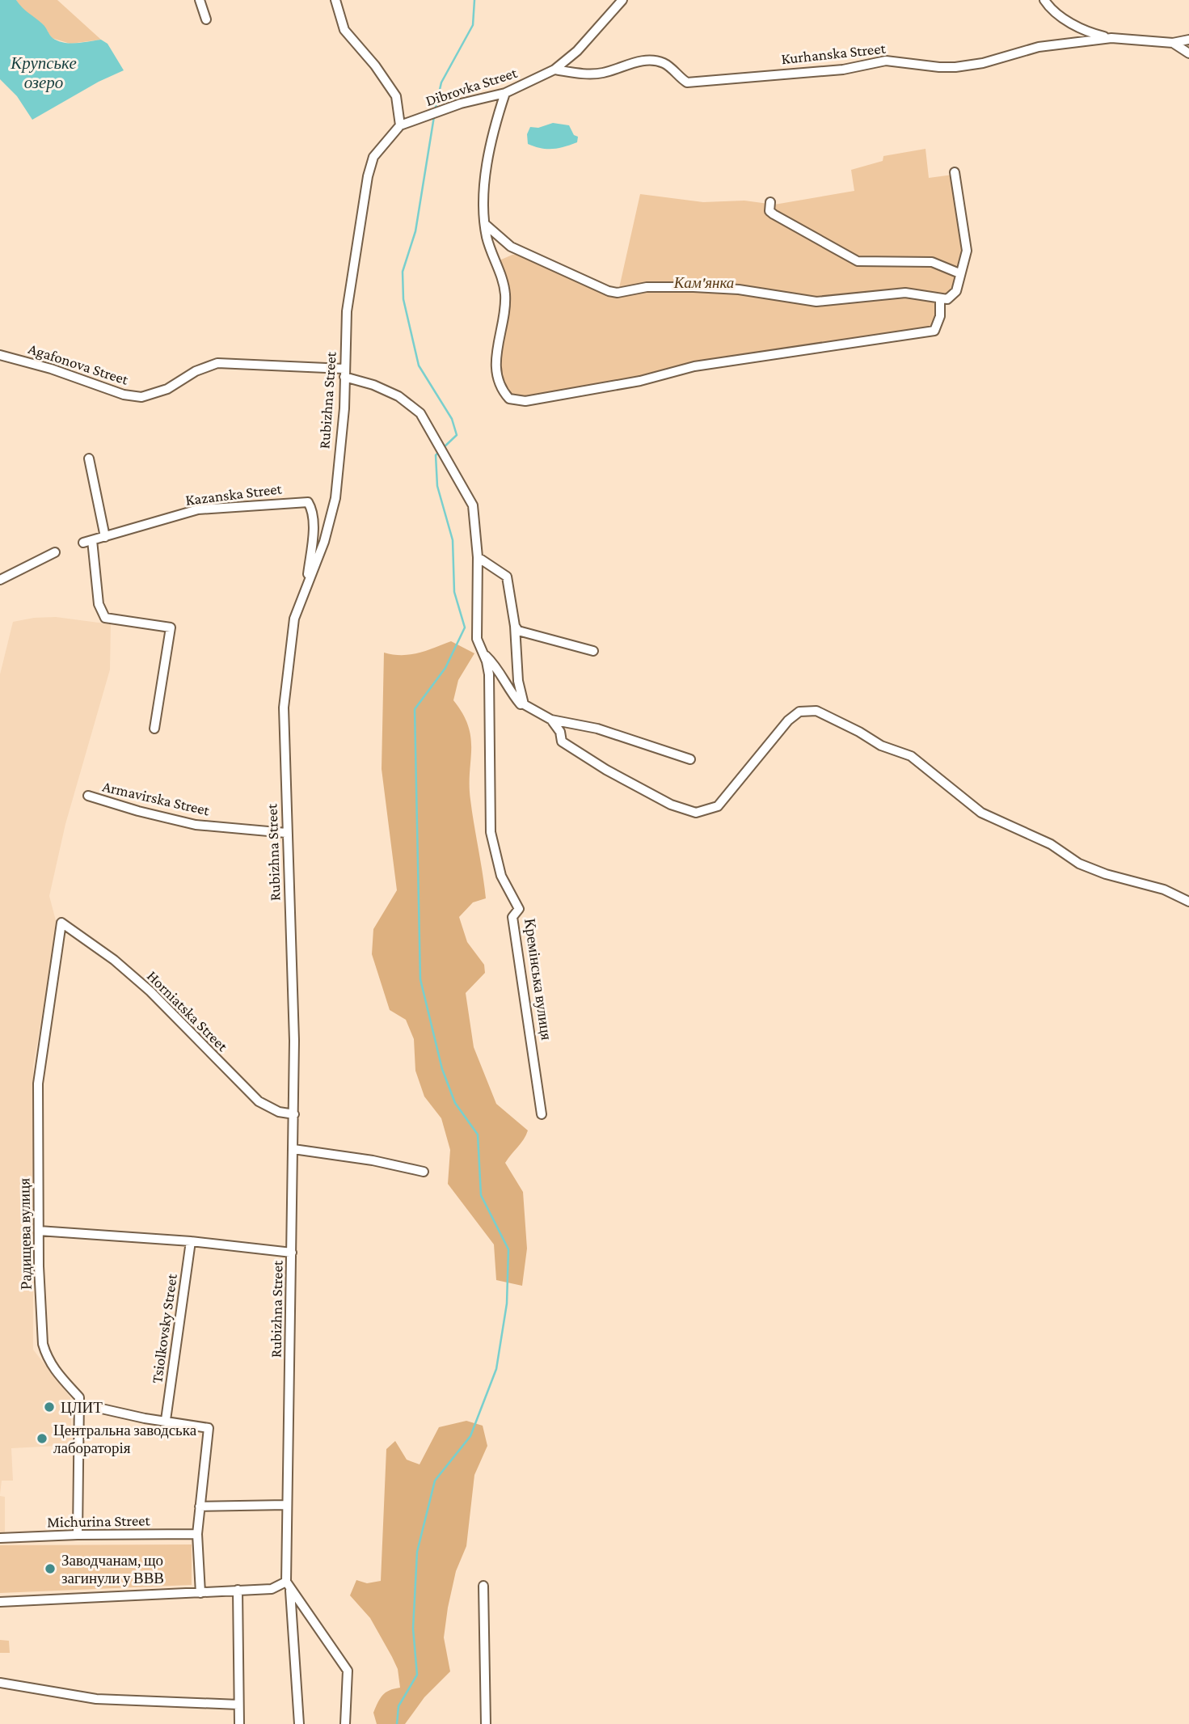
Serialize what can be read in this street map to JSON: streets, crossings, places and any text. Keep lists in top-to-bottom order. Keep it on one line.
{"streets":{"street":["Kurhanska Street","Dibrovka Street","Agafonova Street","Rubizhna Street","Kazanska Street","Armavirska Street","Кремінська вулиця","Horniatska Street","Радищева вулиця","Tsiolkovsky Street","Michurina Street"]},"crossings":[["Kurhanska Street","Dibrovka Street"],["Dibrovka Street","Rubizhna Street"],["Agafonova Street","Rubizhna Street"],["Agafonova Street","Кремінська вулиця"],["Rubizhna Street","Kazanska Street"],["Rubizhna Street","Armavirska Street"],["Rubizhna Street","Кремінська вулиця"],["Rubizhna Street","Horniatska Street"],["Horniatska Street","Радищева вулиця"]],"water":["Крупське озеро"],"parks":["Кам'янка"],"places":["ЦЛИТ","Центральна заводська лабораторія","Заводчанам, що загинули у ВВВ"]}
